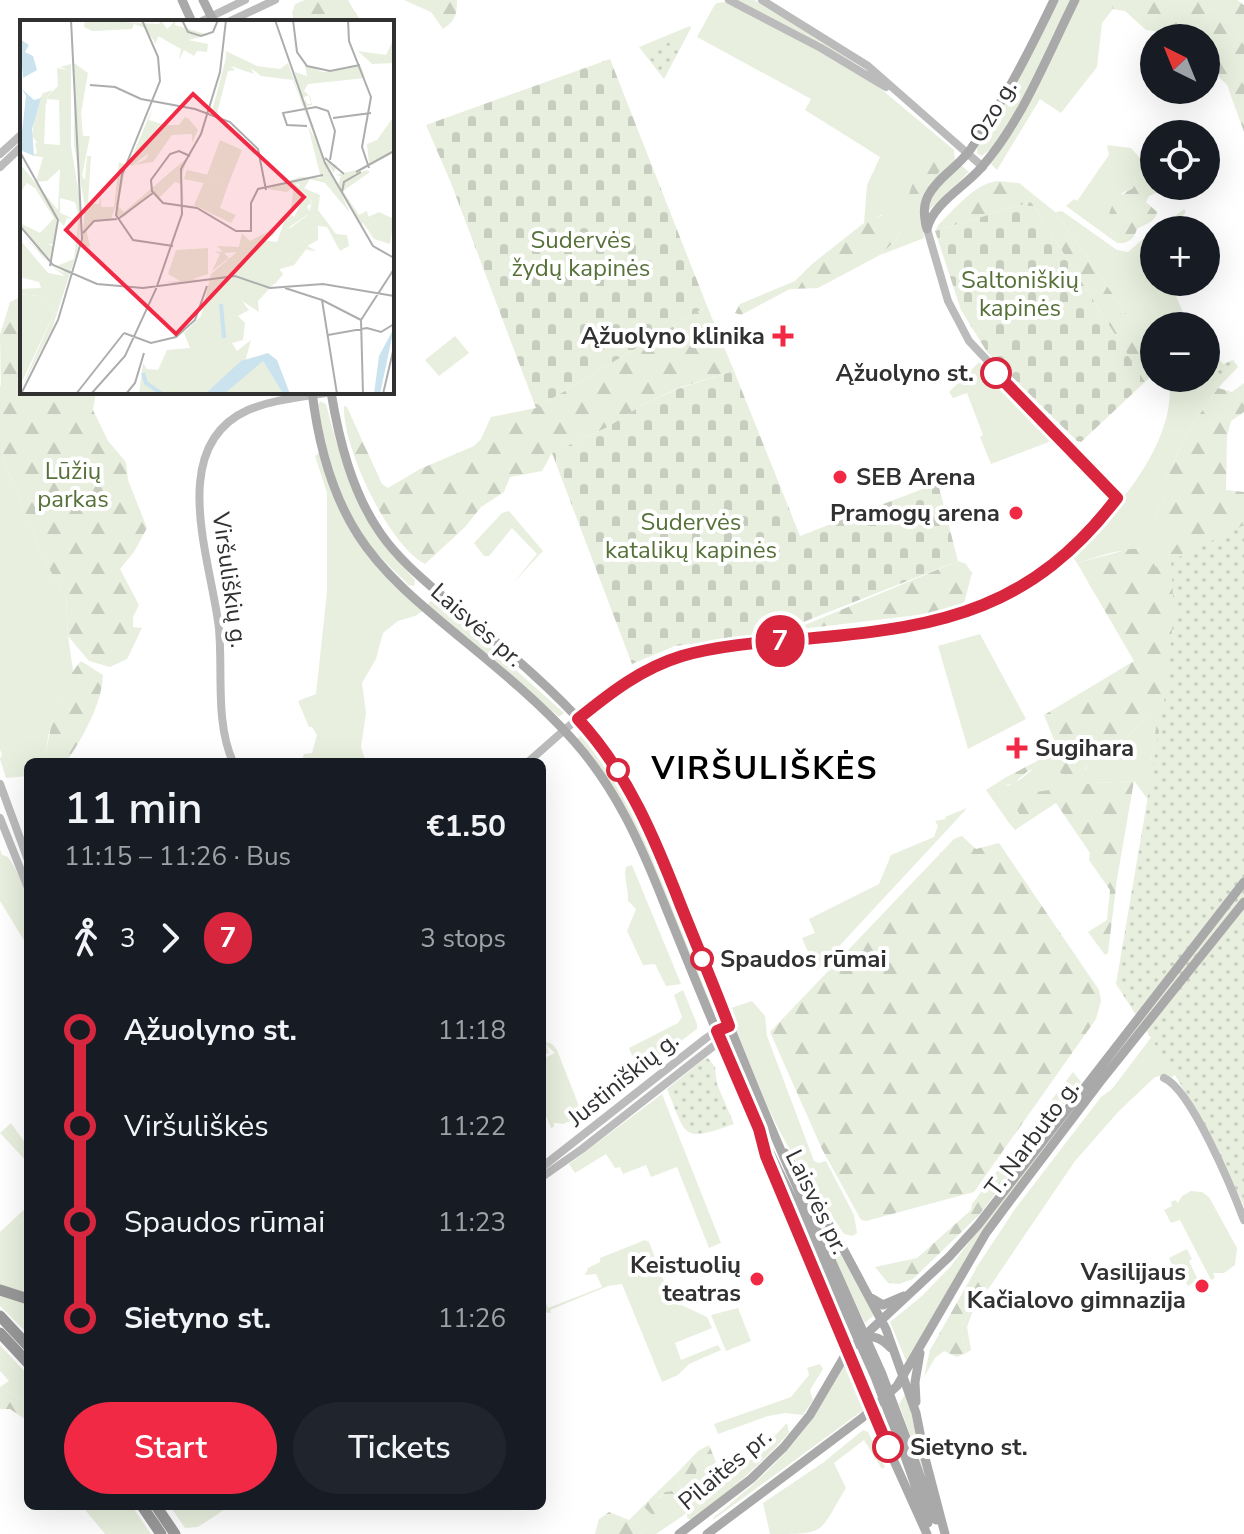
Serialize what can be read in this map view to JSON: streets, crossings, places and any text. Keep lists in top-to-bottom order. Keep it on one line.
{"streets":{"main road":["Ozo g.","Viršuliškių g.","Laisvės pr.","Justiniškių g.","T. Narbuto g.","Pilaitės pr."]},"crossings":[["Viršuliškių g.","Laisvės pr."],["Laisvės pr.","Justiniškių g."],["Laisvės pr.","T. Narbuto g."],["Laisvės pr.","Pilaitės pr."],["T. Narbuto g.","Pilaitės pr."]],"districts":["VIRŠULIŠKĖS"],"parks":["Sudervės žydų kapinės","Saltoniškių kapinės","Lūžių parkas","Sudervės katalikų kapinės"],"places":{"health":["Ąžuolyno klinika","Sugihara"],"other":["Ąžuolyno st.","SEB Arena","Pramogų arena","Spaudos rūmai","Keistuolių teatras","Vasilijaus Kačialovo gimnazija","Sietyno st."]},"lines":["bus line 7"],"north":"top left","page":{"on_map":"7","map_buttons":["+","−"],"heading":["11 min","11:15 – 11:26 · Bus","€1.50"],"legs":["3","7","3 stops"],"list":[{"name":"Ąžuolyno st.","value":"11:18"},{"name":"Viršuliškės","value":"11:22"},{"name":"Spaudos rūmai","value":"11:23"},{"name":"Sietyno st.","value":"11:26"}],"buttons":["Start","Tickets"]}}
